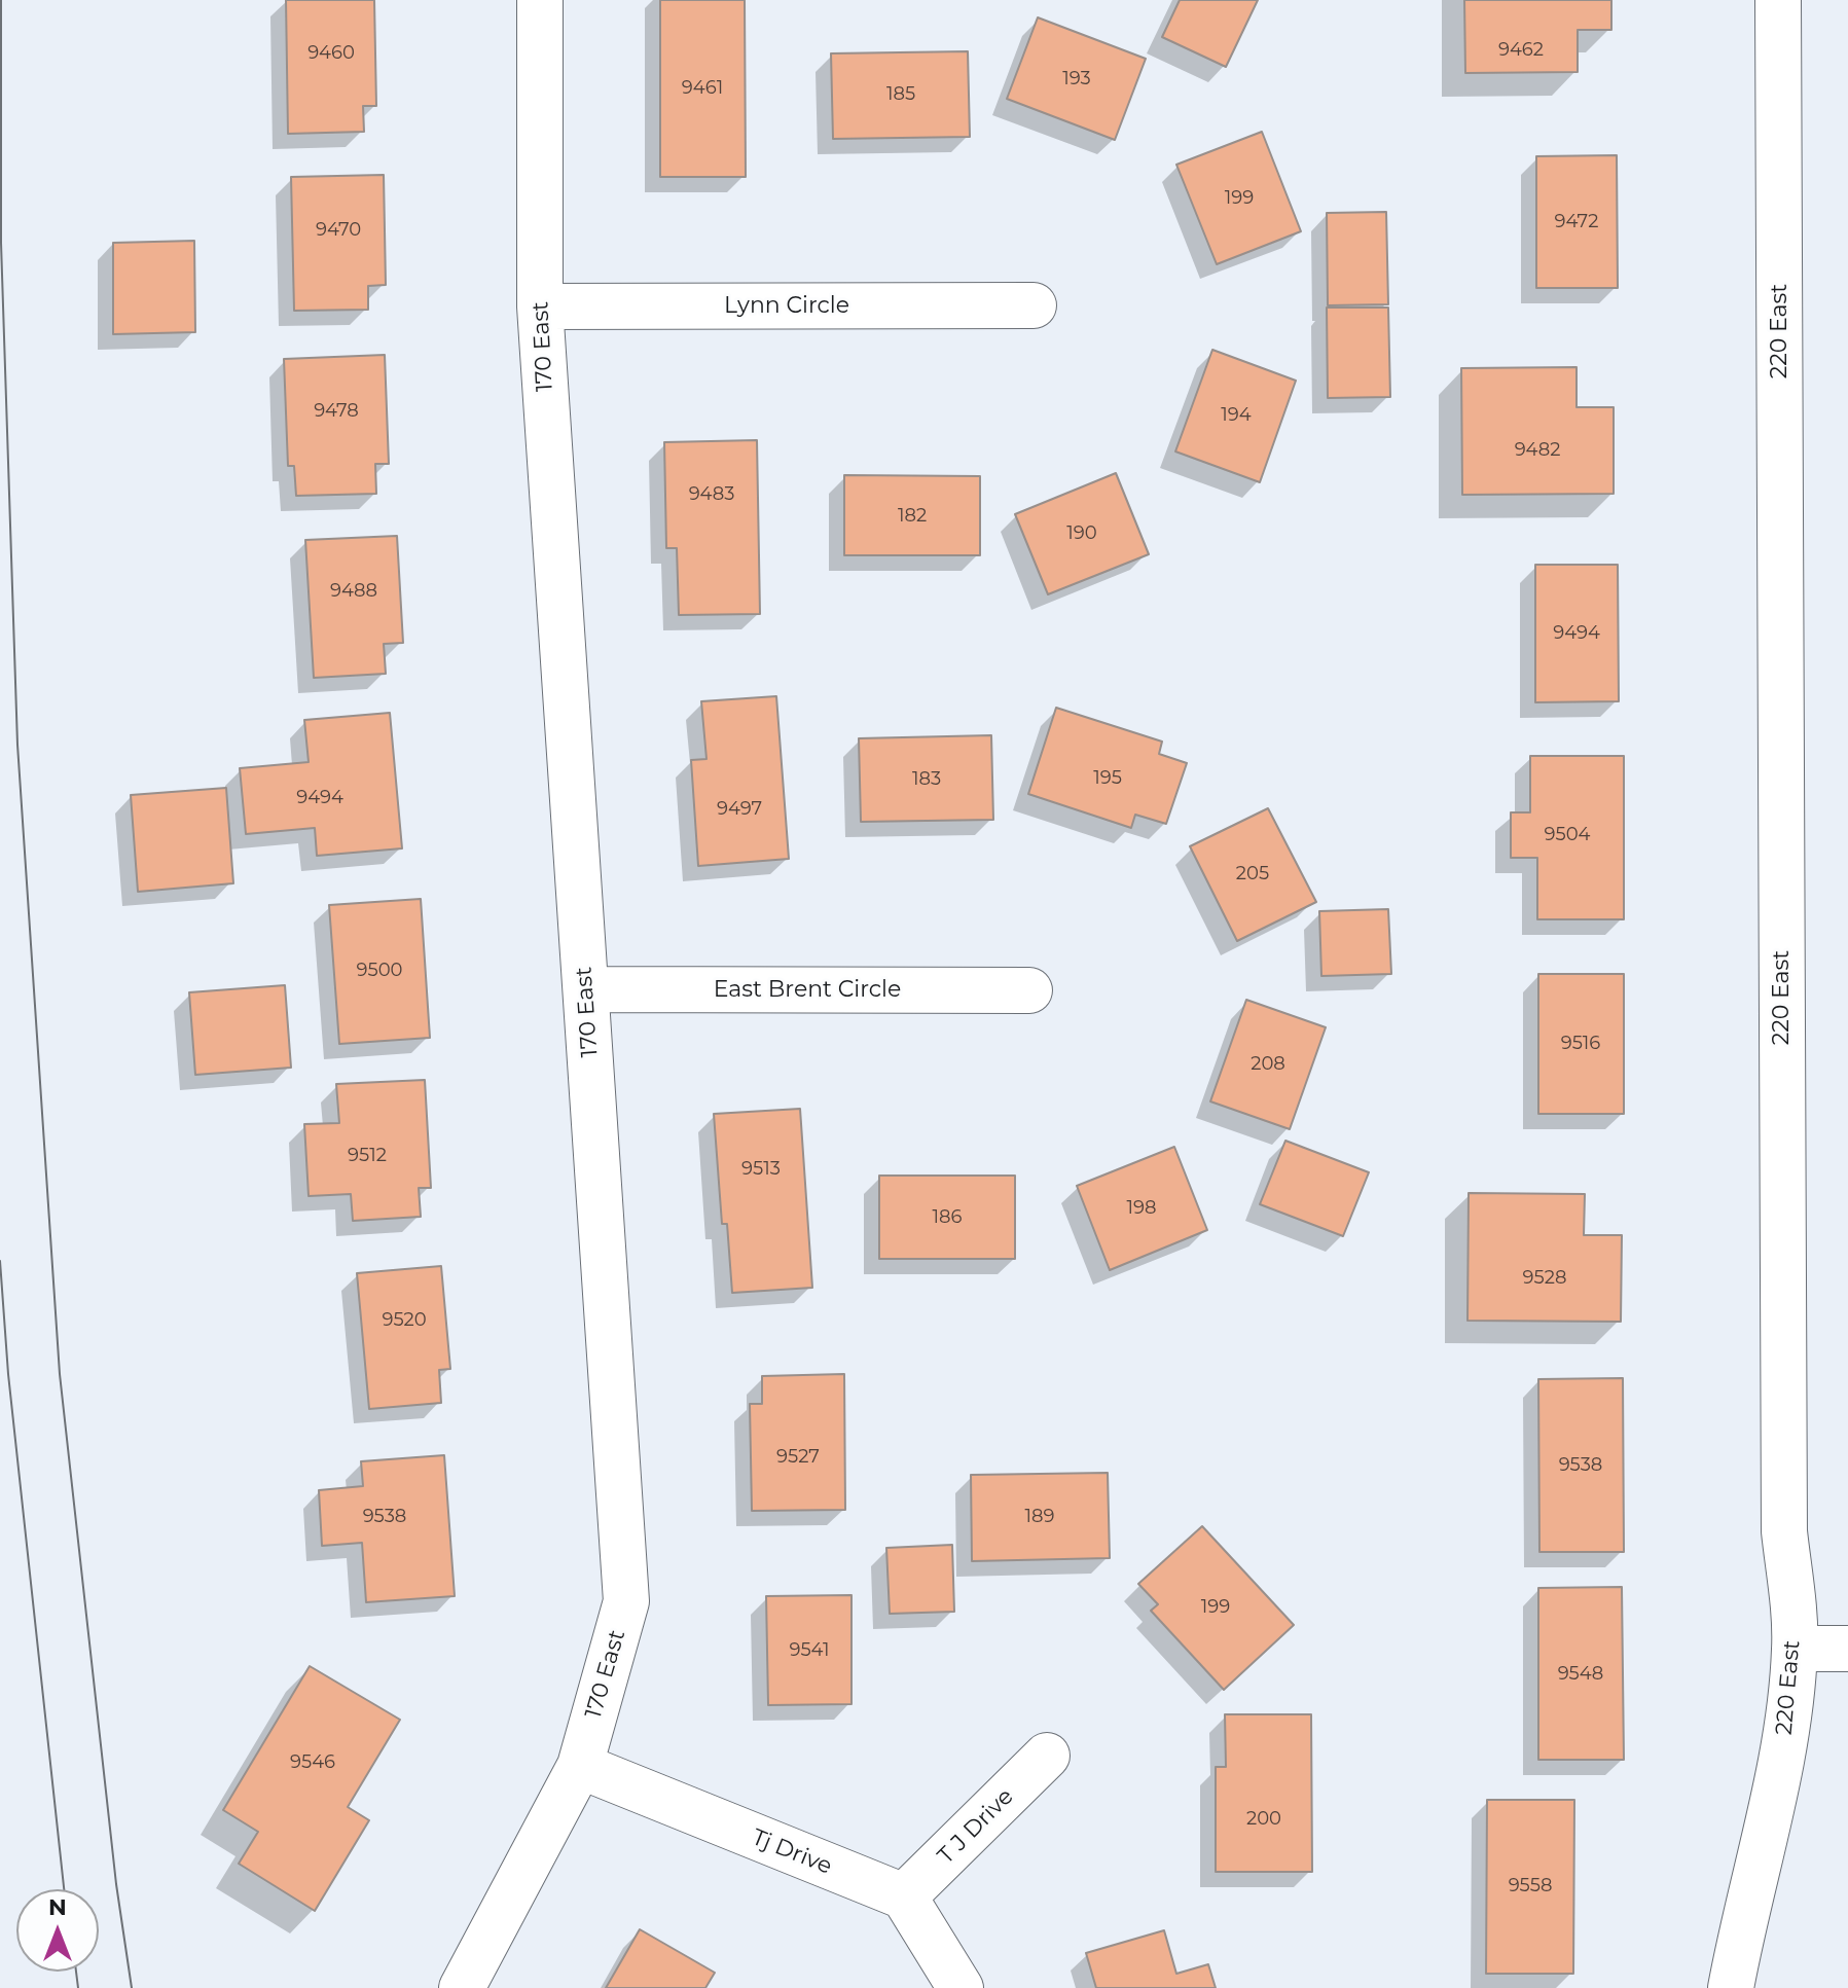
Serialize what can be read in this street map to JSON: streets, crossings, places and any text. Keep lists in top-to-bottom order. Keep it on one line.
{"streets":{"street":["Lynn Circle","220 East","170 East","East Brent Circle","T J Drive","Tj Drive"]},"crossings":[["Lynn Circle","170 East"],["170 East","East Brent Circle"],["170 East","Tj Drive"],["T J Drive","Tj Drive"]],"house_numbers":["9462","9460","193","9461","185","199","9472","9470","9478","194","9482","9483","182","190","9488","9494","195","183","9494","9497","9504","205","9500","9516","208","9512","9513","198","186","9528","9520","9527","9538","9538","189","199","9541","9548","9546","200","9558"],"north":"top"}
